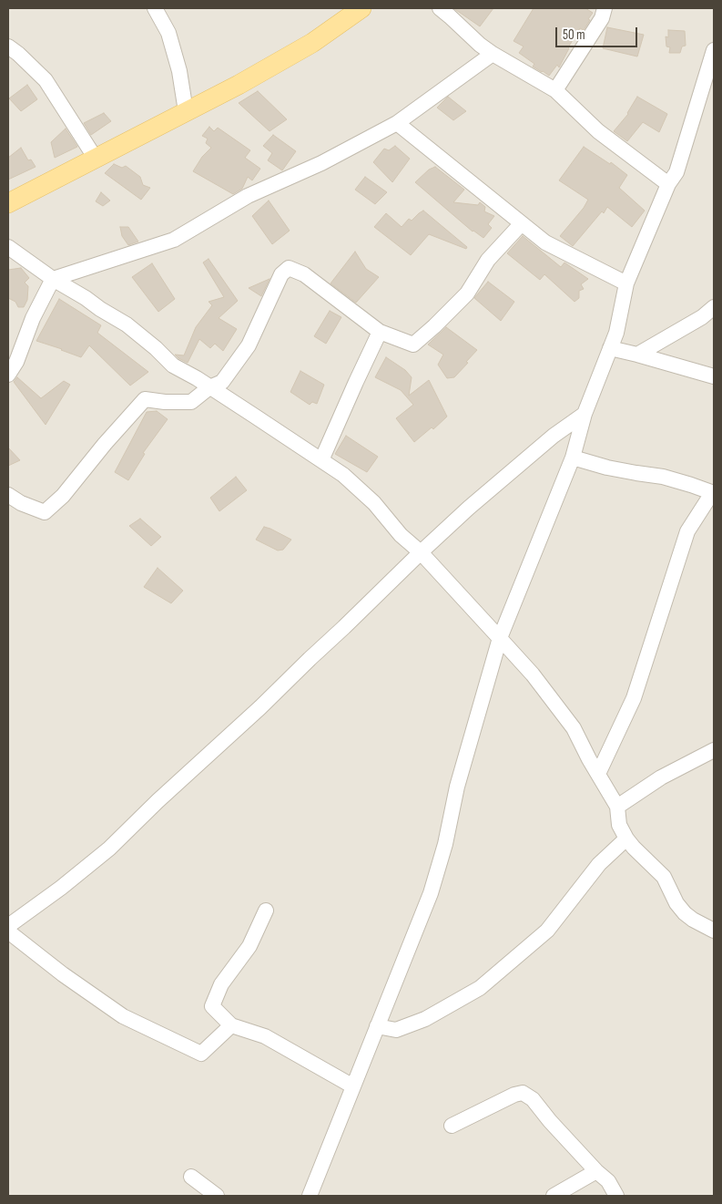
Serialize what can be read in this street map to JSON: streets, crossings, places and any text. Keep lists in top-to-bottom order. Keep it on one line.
{"scale_bar":"50 m"}
